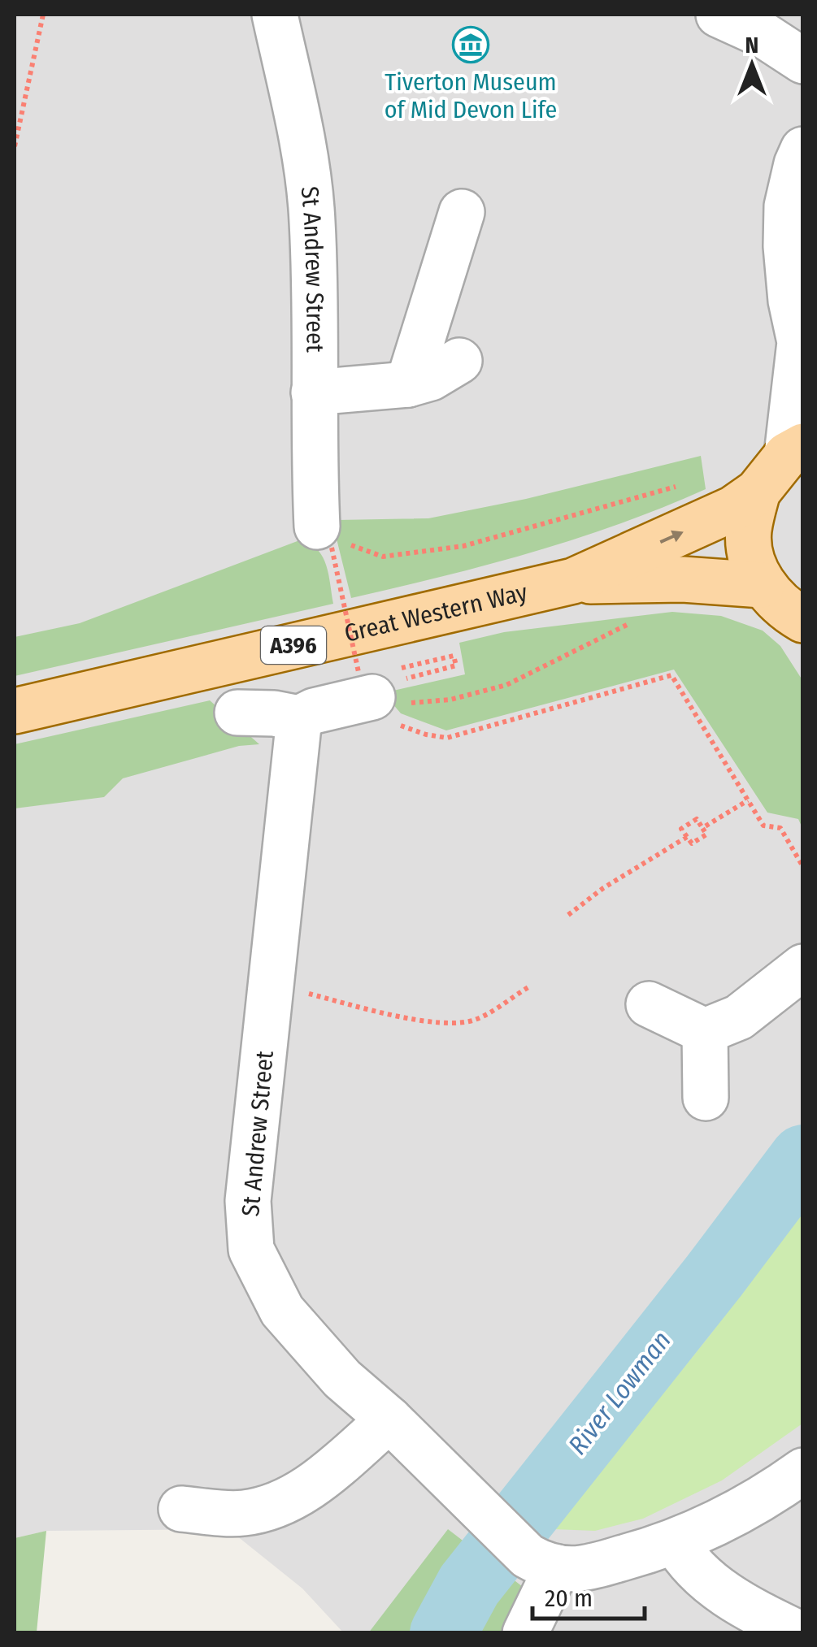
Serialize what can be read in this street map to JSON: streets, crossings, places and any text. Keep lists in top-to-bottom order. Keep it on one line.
{"streets":{"main road":["Great Western Way","A396"],"street":["St Andrew Street"]},"crossings":[["Great Western Way","A396"]],"water":["River Lowman"],"places":{"museum":["Tiverton Museum of Mid Devon Life"]},"scale_bar":"20 m","north":"top"}
